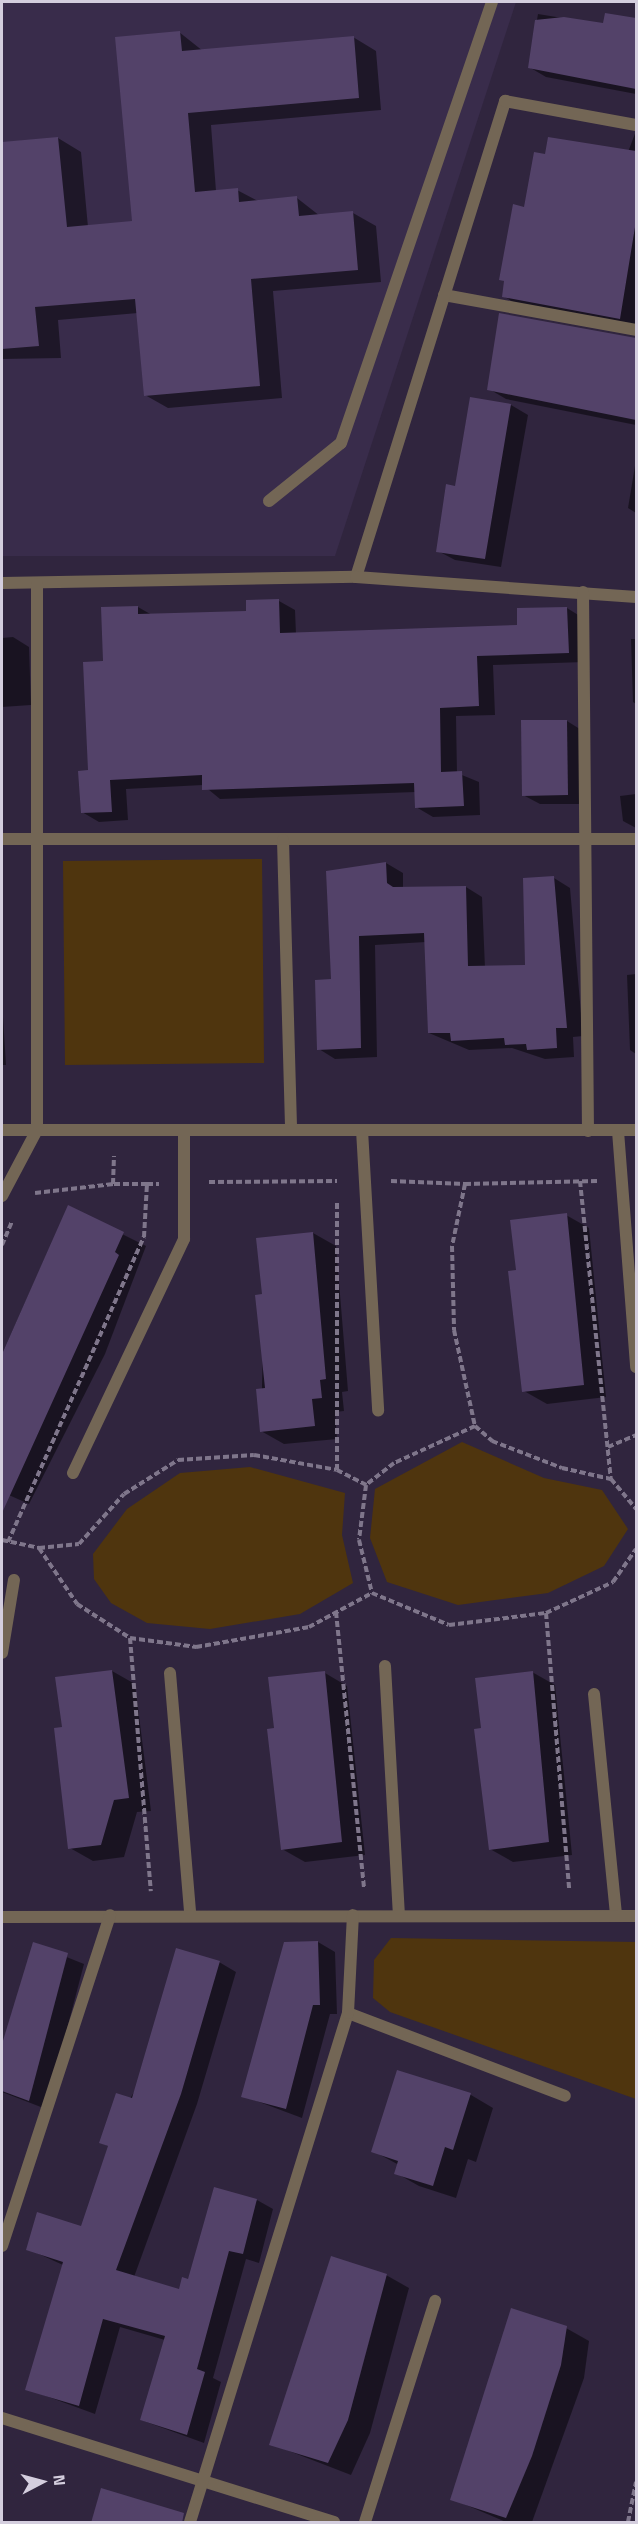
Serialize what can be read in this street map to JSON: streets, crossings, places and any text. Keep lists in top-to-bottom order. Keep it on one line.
{"north":"right"}
